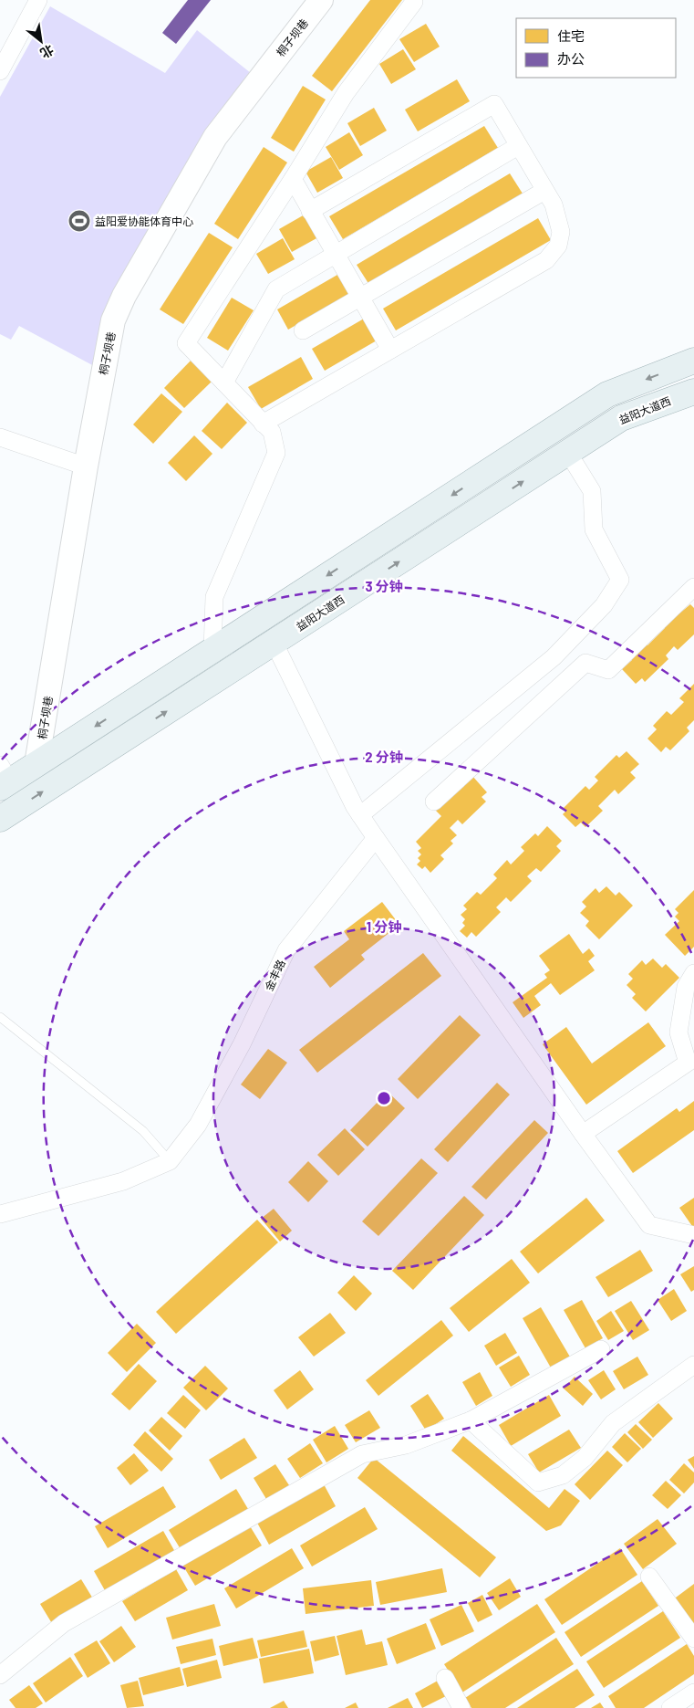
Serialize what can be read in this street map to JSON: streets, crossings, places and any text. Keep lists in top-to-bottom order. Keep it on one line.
{"streets":{"main road":["益阳大道西"],"street":["桐子坝巷","金丰路"]},"places":{"sports":["益阳爱协能体育中心"]},"legend":["住宅","办公"],"north":"bottom right","rings":["3 分钟","2 分钟","1 分钟"]}
